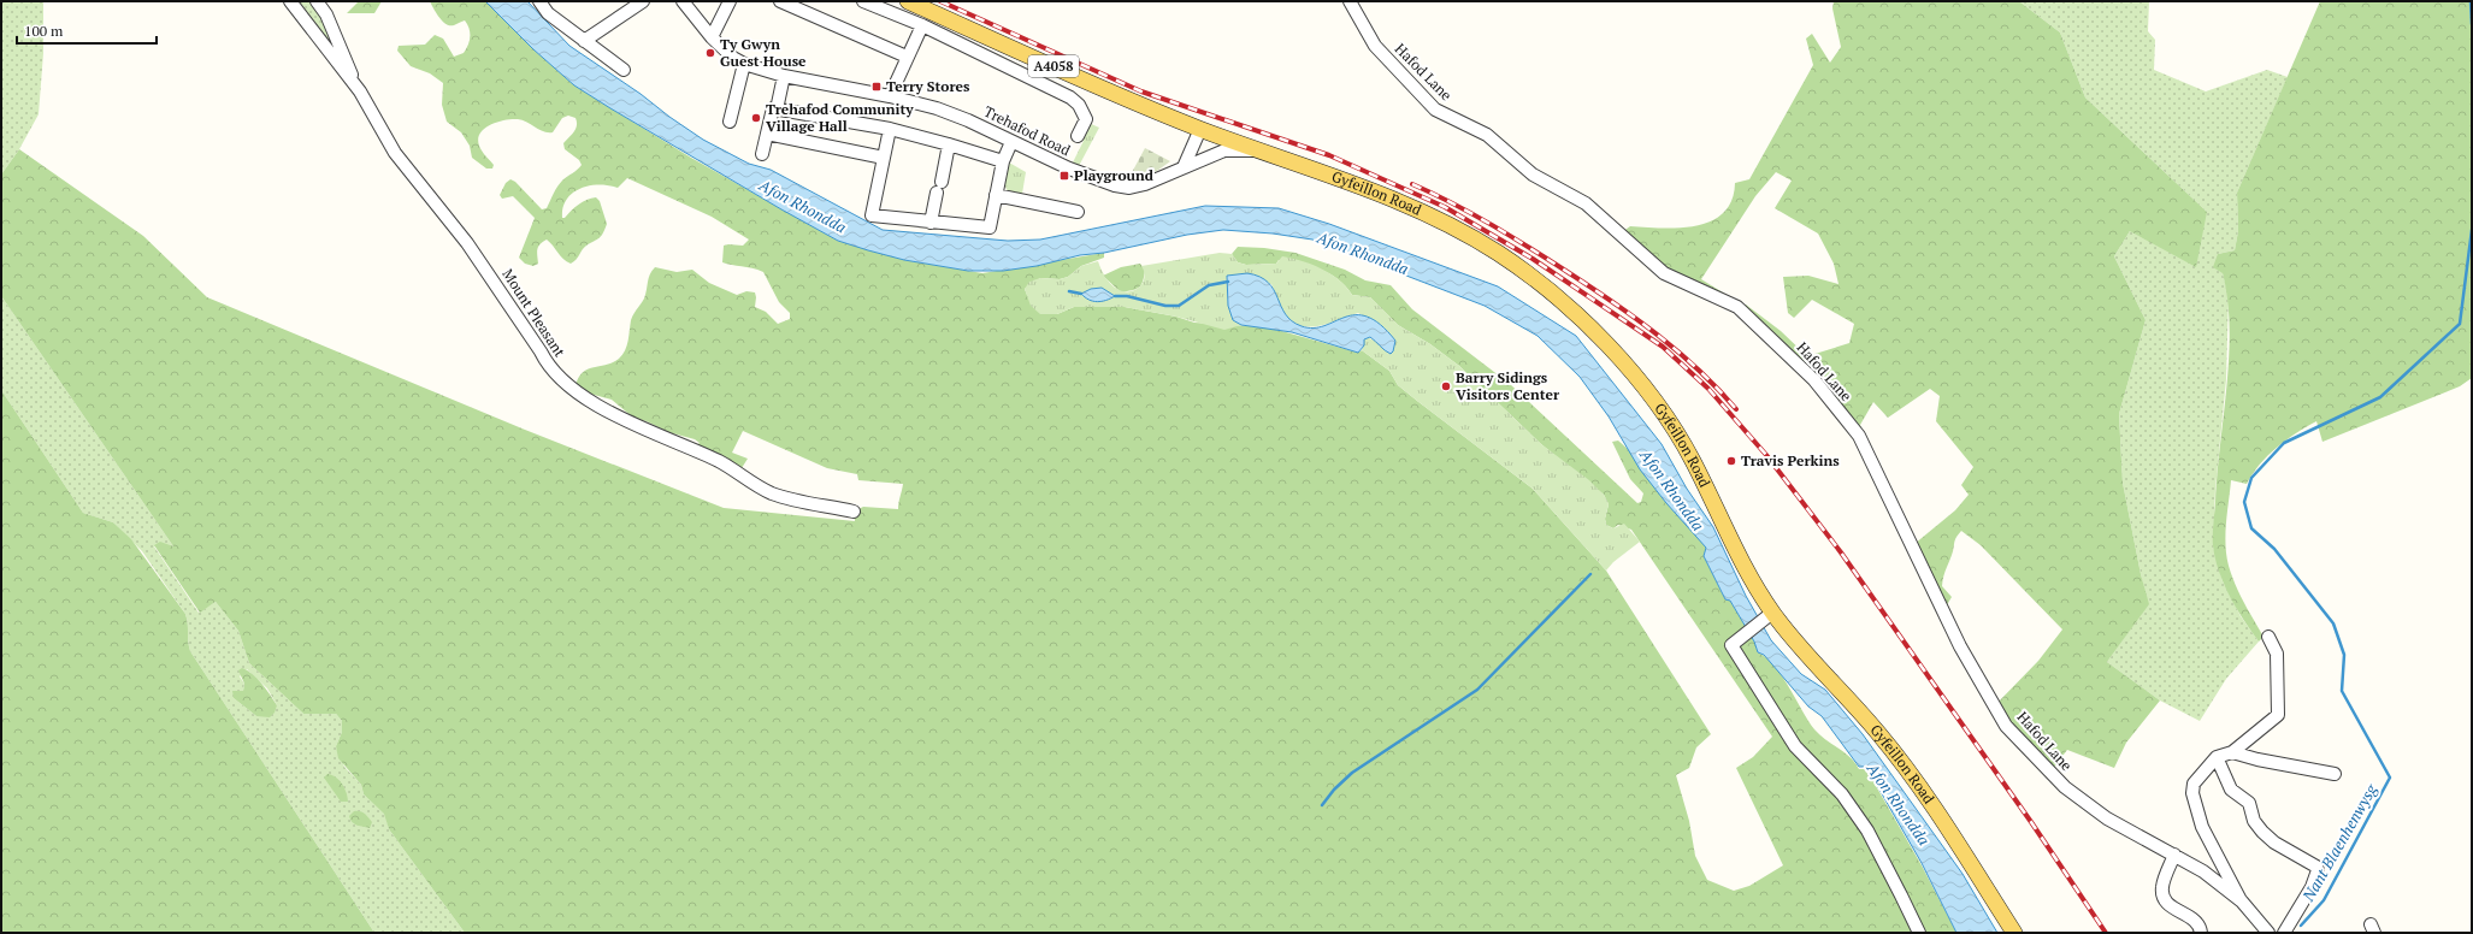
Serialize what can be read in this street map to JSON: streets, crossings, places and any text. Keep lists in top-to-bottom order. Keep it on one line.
{"streets":{"main road":["A4058","Gyfeillon Road"],"street":["Hafod Lane","Trehafod Road","Mount Pleasant"]},"crossings":[["A4058","Gyfeillon Road"],["Trehafod Road","Gyfeillon Road"]],"water":["Afon Rhondda","Nant Blaenhenwysg"],"places":{"other":["Ty Gwyn Guest House","Trehafod Community Village Hall","Barry Sidings Visitors Center","Travis Perkins"],"transit":["Terry Stores","Playground"]},"scale_bar":"100 m"}
